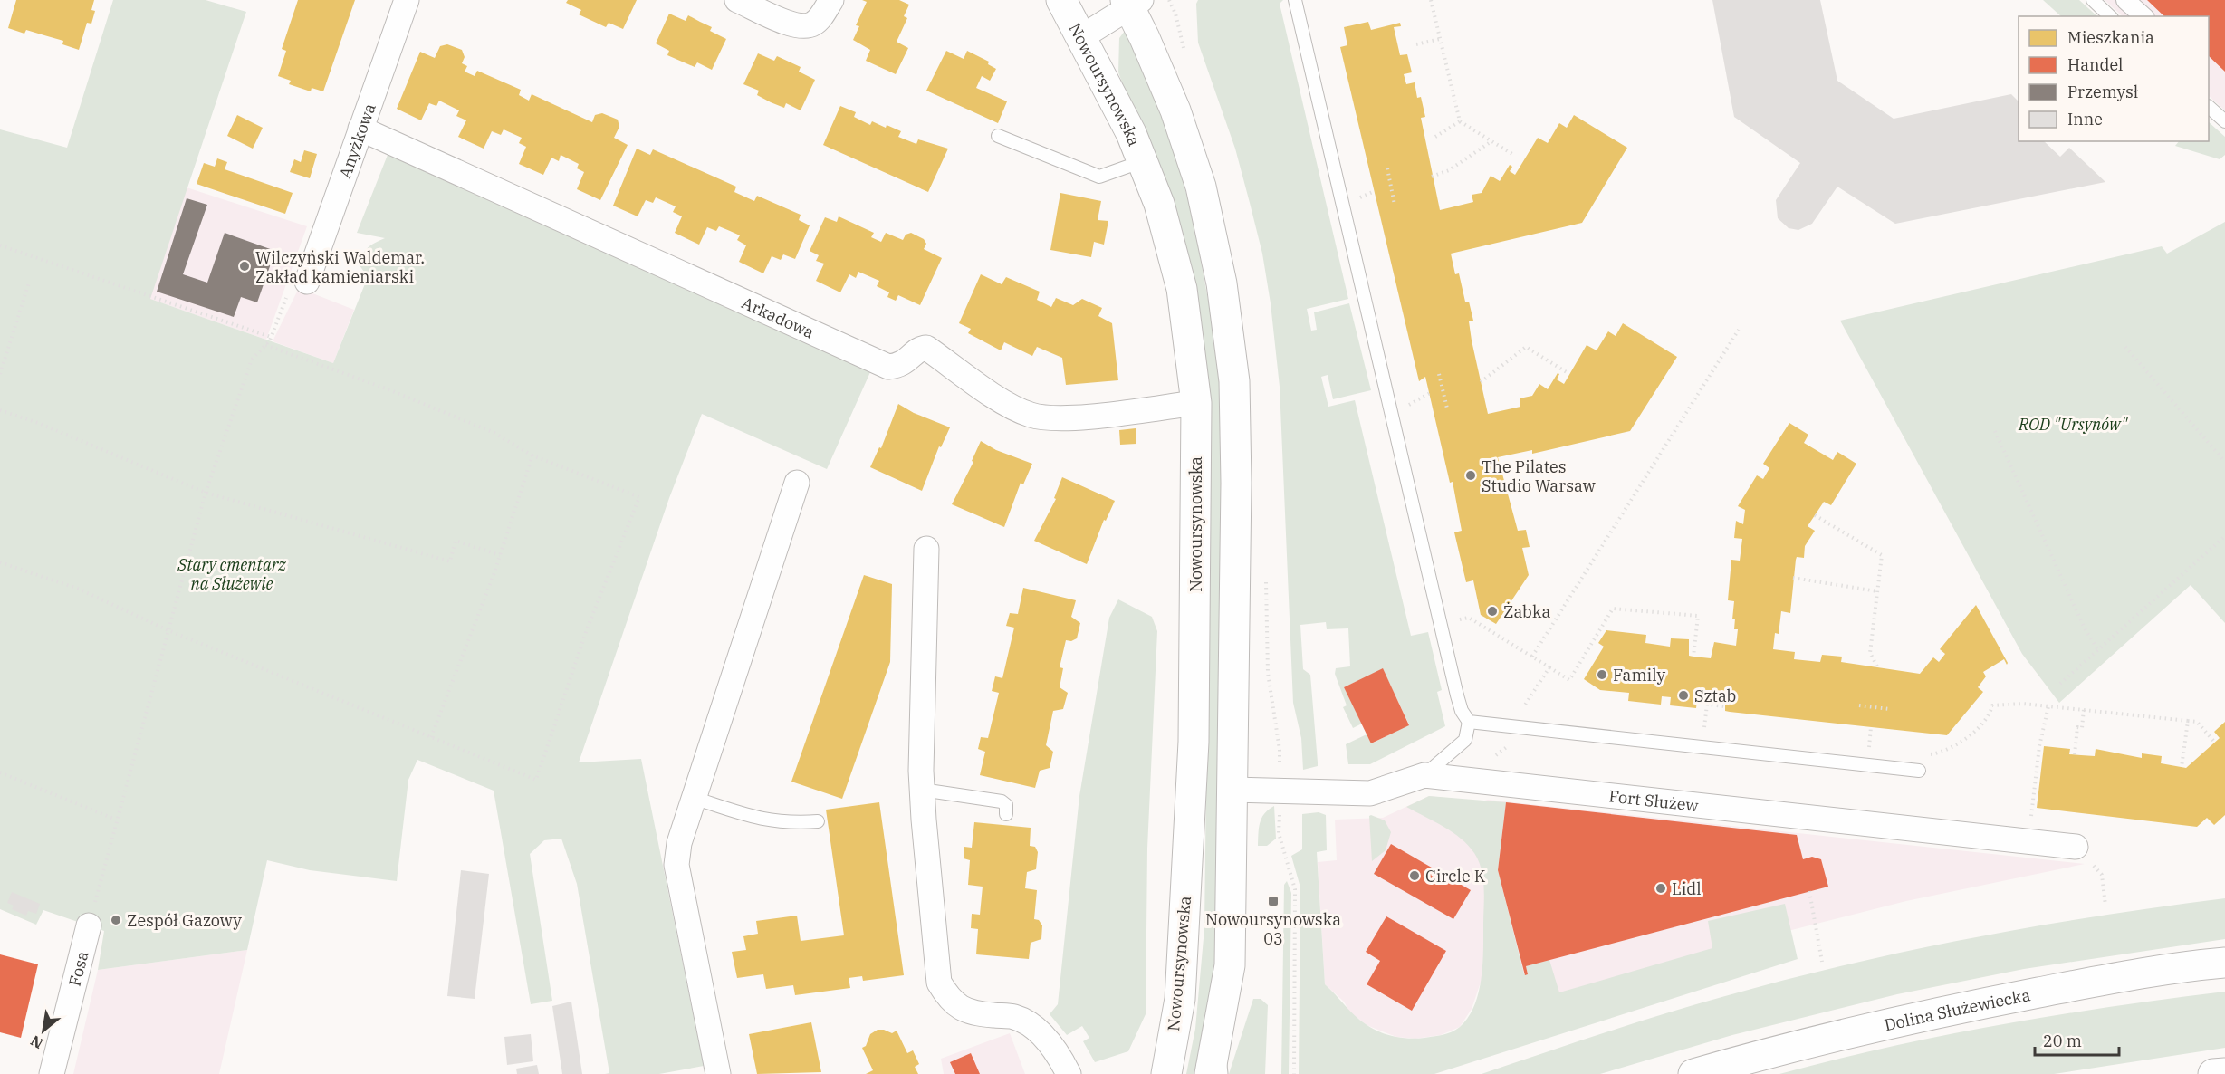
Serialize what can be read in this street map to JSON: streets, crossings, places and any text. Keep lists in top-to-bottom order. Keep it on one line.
{"streets":{"street":["Nowoursynowska","Anyżkowa","Arkadowa","Fort Służew","Fosa","Dolina Służewiecka"]},"crossings":[["Nowoursynowska","Arkadowa"],["Anyżkowa","Arkadowa"]],"parks":["ROD \"Ursynów\"","Stary cmentarz na Służewie"],"places":{"other":["Wilczyński Waldemar. Zakład kamieniarski","The Pilates Studio Warsaw","Żabka","Family","Sztab","Circle K","Lidl","Zespół Gazowy"],"transit":["Nowoursynowska 03"]},"legend":["Mieszkania","Handel","Przemysł","Inne"],"scale_bar":"20 m","north":"bottom left"}
